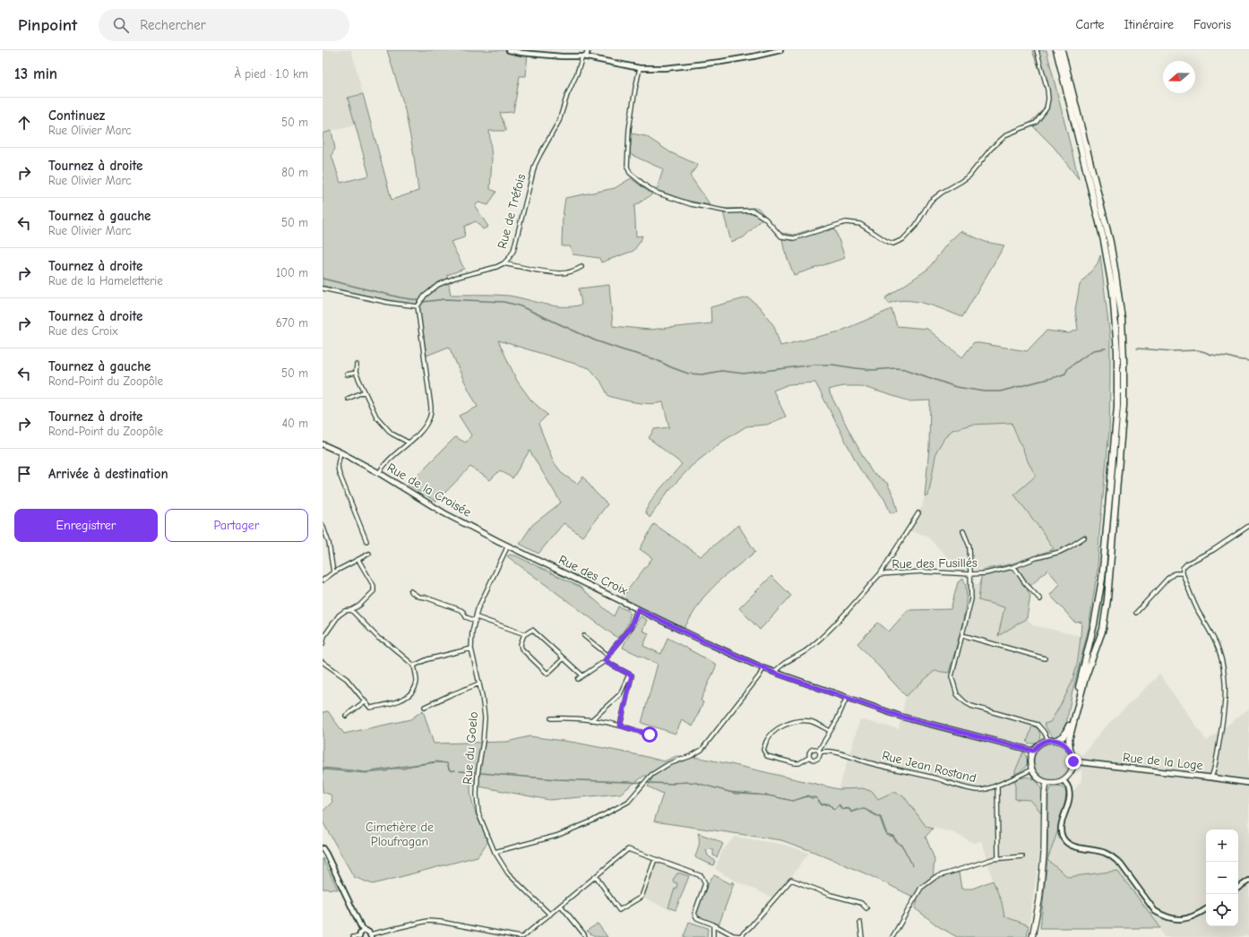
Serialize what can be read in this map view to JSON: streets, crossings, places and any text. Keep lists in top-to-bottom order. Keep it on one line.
{"streets":{"main road":["Rue de la Croisée","Rue des Croix","Rue de la Loge"],"street":["Rue de Tréfois","Rue des Fusillés","Rue du Goelo","Rue Jean Rostand"]},"crossings":[["Rue de la Croisée","Rue des Croix"],["Rue de la Croisée","Rue du Goelo"],["Rue des Fusillés","Rue des Croix"],["Rue des Croix","Rue du Goelo"],["Rue des Croix","Rue de la Loge"],["Rue des Croix","Rue Jean Rostand"],["Rue de la Loge","Rue Jean Rostand"]],"parks":["Cimetière de Ploufragan"],"north":"left","page":{"header":"Pinpoint","search":"Rechercher","nav":["Carte","Itinéraire","Favoris"],"heading":["13 min","À pied · 1.0 km"],"list":[["Continuez","Rue Olivier Marc","50 m"],["Tournez à droite","Rue Olivier Marc","80 m"],["Tournez à gauche","Rue Olivier Marc","50 m"],["Tournez à droite","Rue de la Hameletterie","100 m"],["Tournez à droite","Rue des Croix","670 m"],["Tournez à gauche","Rond-Point du Zoopôle","50 m"],["Tournez à droite","Rond-Point du Zoopôle","40 m"],"Arrivée à destination"],"buttons":["Enregistrer","Partager"],"map_buttons":["+","−"]}}
